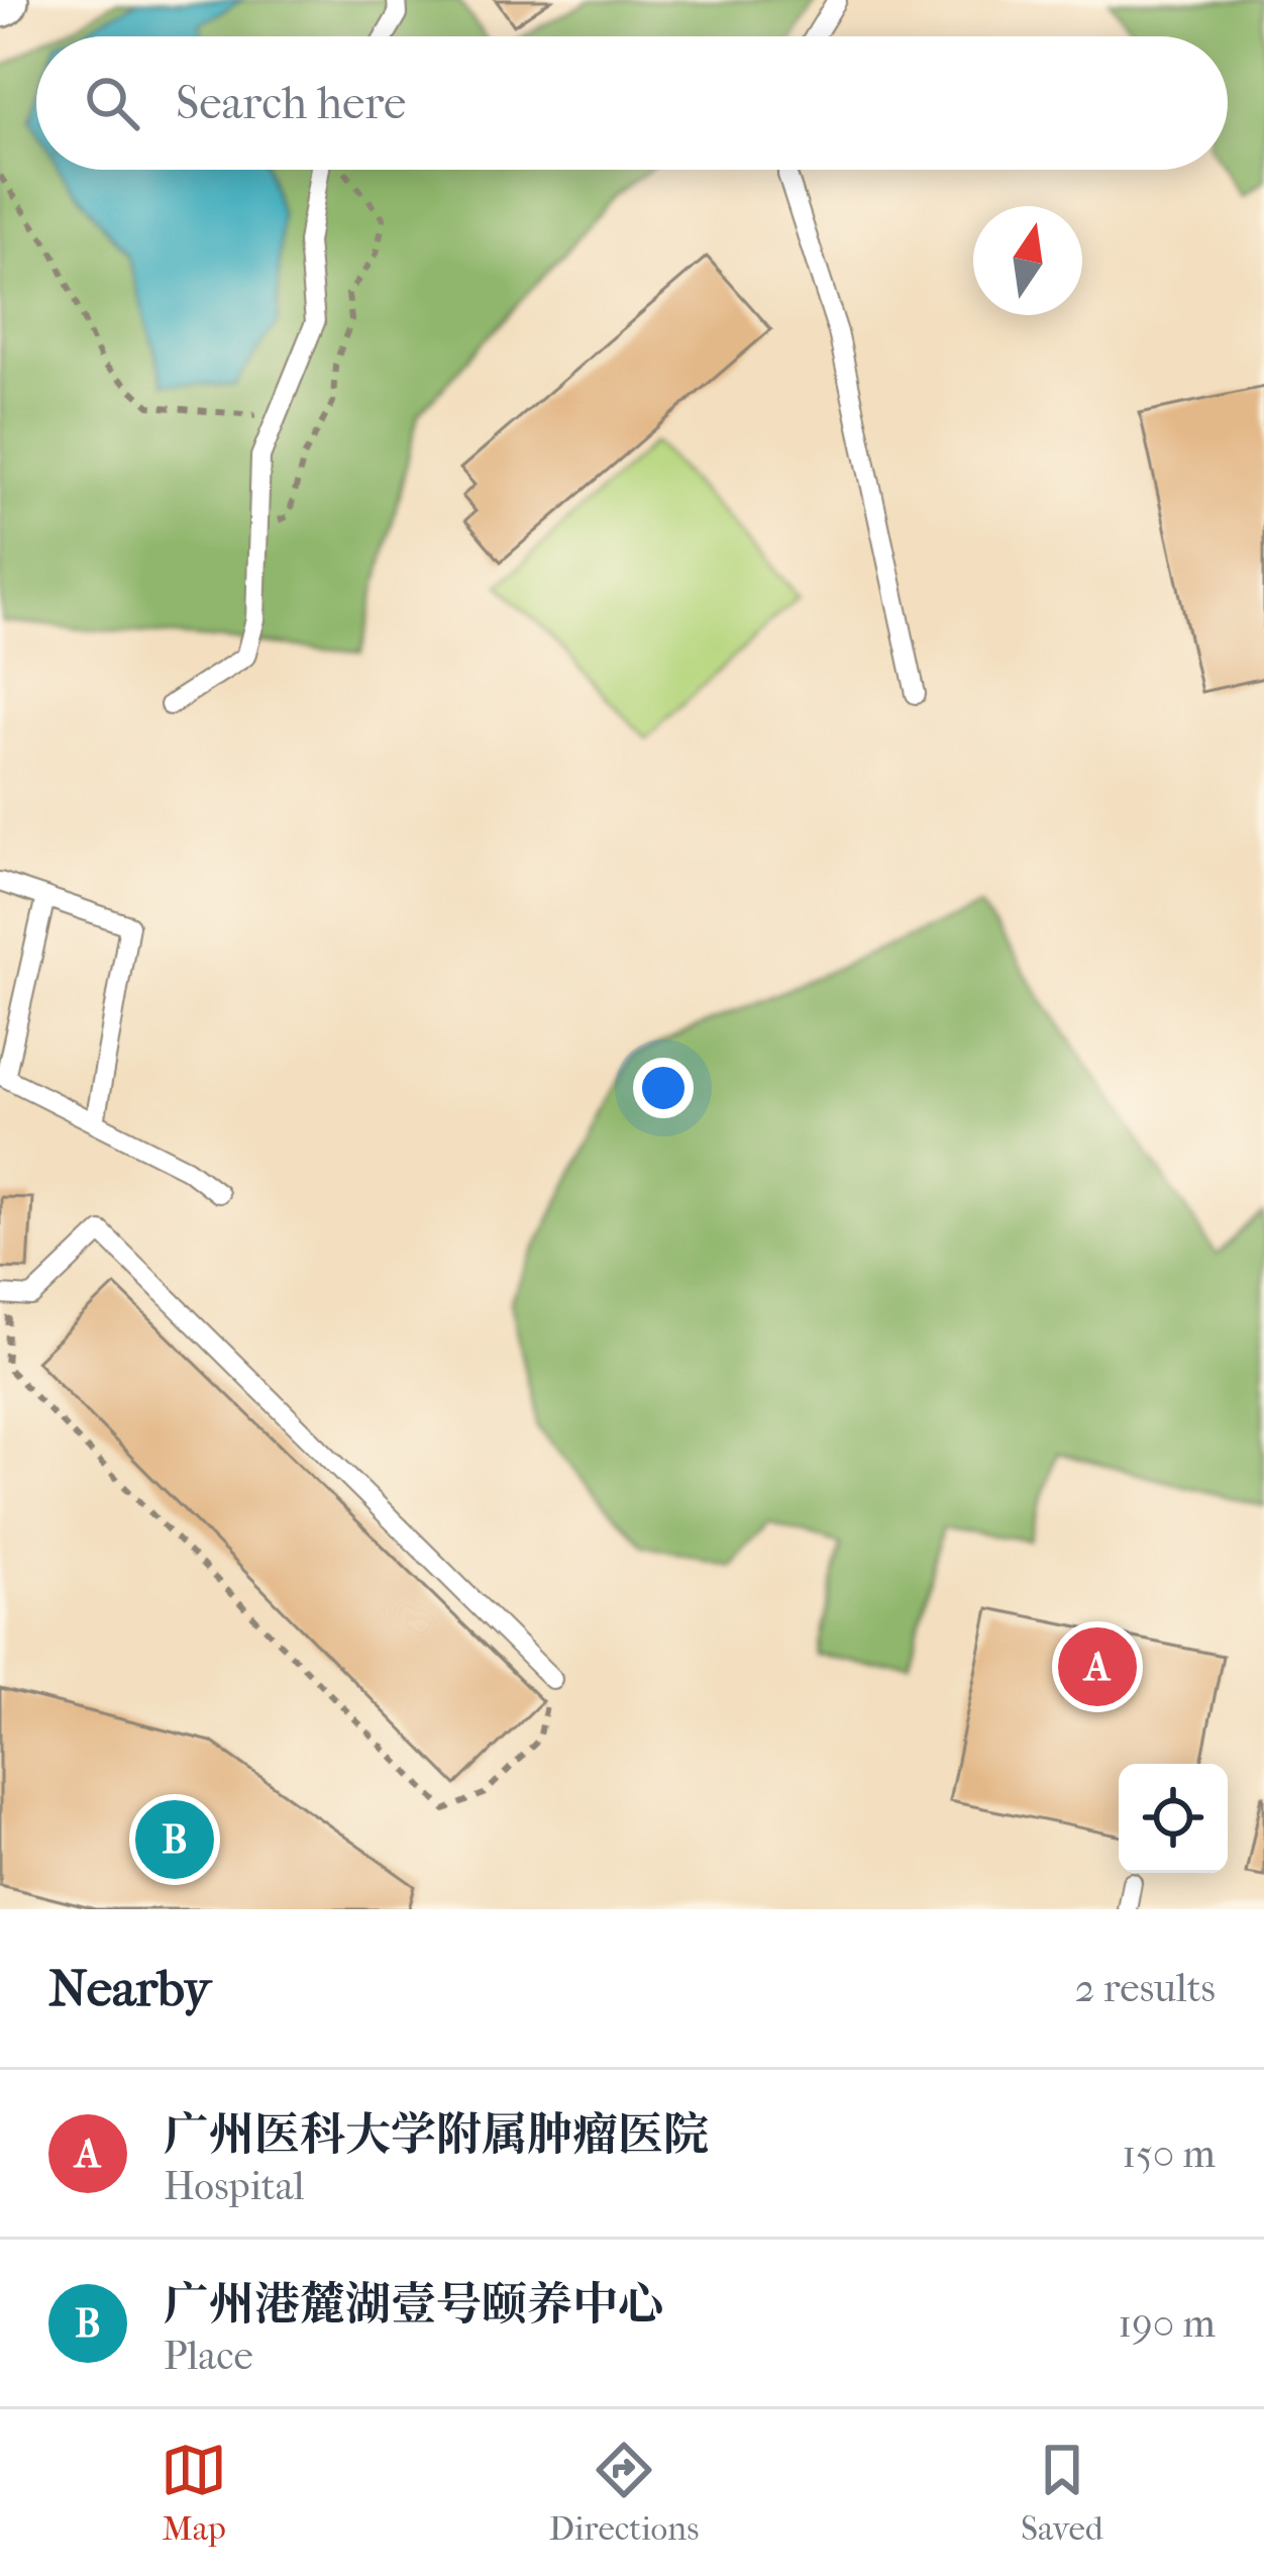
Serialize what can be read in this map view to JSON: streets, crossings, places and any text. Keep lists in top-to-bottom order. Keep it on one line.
{"north":"top","page":{"search":"Search here","pins":["A","B"],"heading":["Nearby","2 results"],"list":[{"mark":"A","name":"广州医科大学附属肿瘤医院","note":"Hospital","value":"150 m"},{"mark":"B","name":"广州港麓湖壹号颐养中心","note":"Place","value":"190 m"}],"nav":["Map","Directions","Saved"]}}
